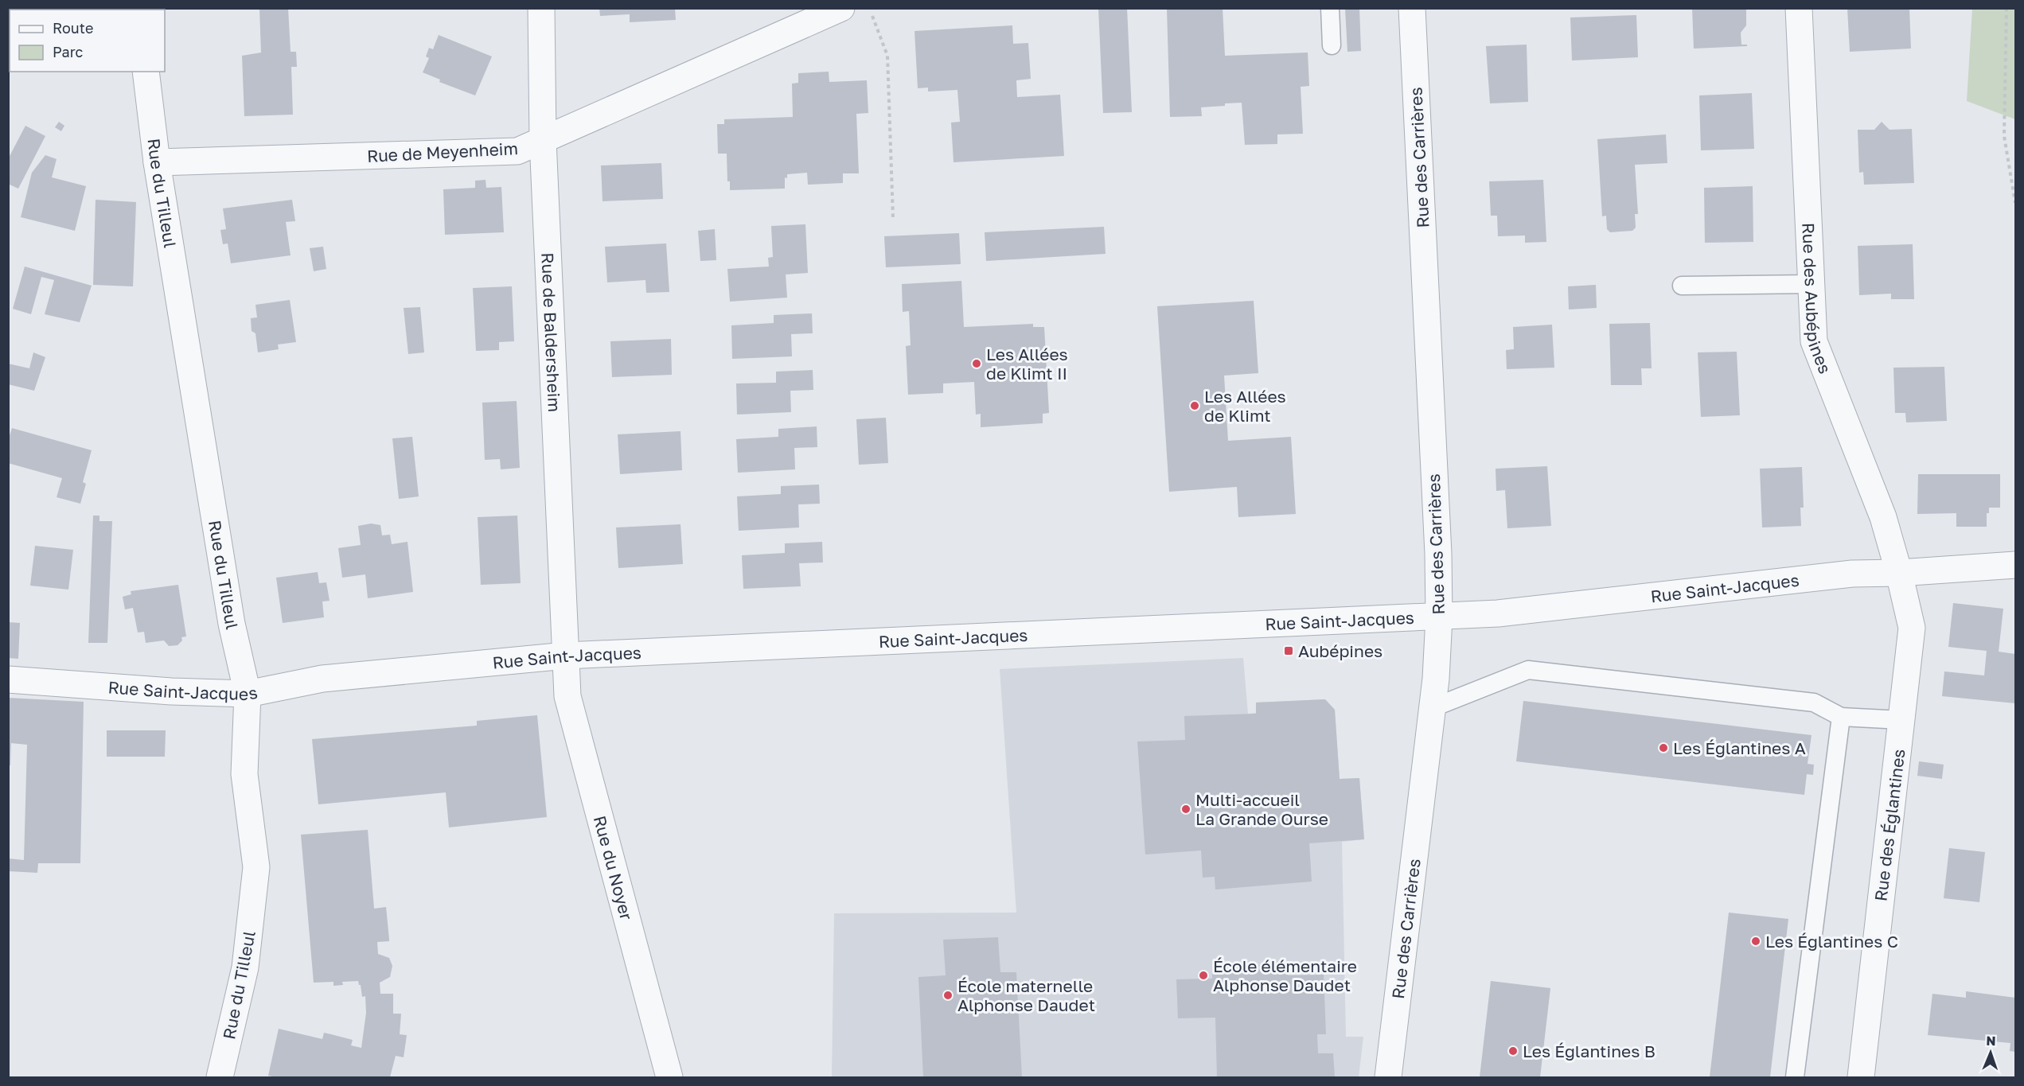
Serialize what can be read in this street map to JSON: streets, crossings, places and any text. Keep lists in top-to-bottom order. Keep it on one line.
{"streets":{"street":["Rue de Meyenheim","Rue des Carrières","Rue du Tilleul","Rue des Aubépines","Rue de Baldersheim","Rue Saint-Jacques","Rue des Églantines","Rue du Noyer"]},"crossings":[["Rue de Meyenheim","Rue du Tilleul"],["Rue de Meyenheim","Rue de Baldersheim"],["Rue des Carrières","Rue Saint-Jacques"],["Rue du Tilleul","Rue Saint-Jacques"],["Rue des Aubépines","Rue Saint-Jacques"],["Rue des Aubépines","Rue des Églantines"],["Rue de Baldersheim","Rue Saint-Jacques"],["Rue de Baldersheim","Rue du Noyer"],["Rue Saint-Jacques","Rue des Églantines"],["Rue Saint-Jacques","Rue du Noyer"]],"places":{"other":["Les Allées de Klimt II","Les Allées de Klimt","Les Églantines A","Multi-accueil La Grande Ourse","Les Églantines C","École élémentaire Alphonse Daudet","École maternelle Alphonse Daudet","Les Églantines B"],"transit":["Aubépines"]},"legend":["Route","Parc"],"north":"top"}
